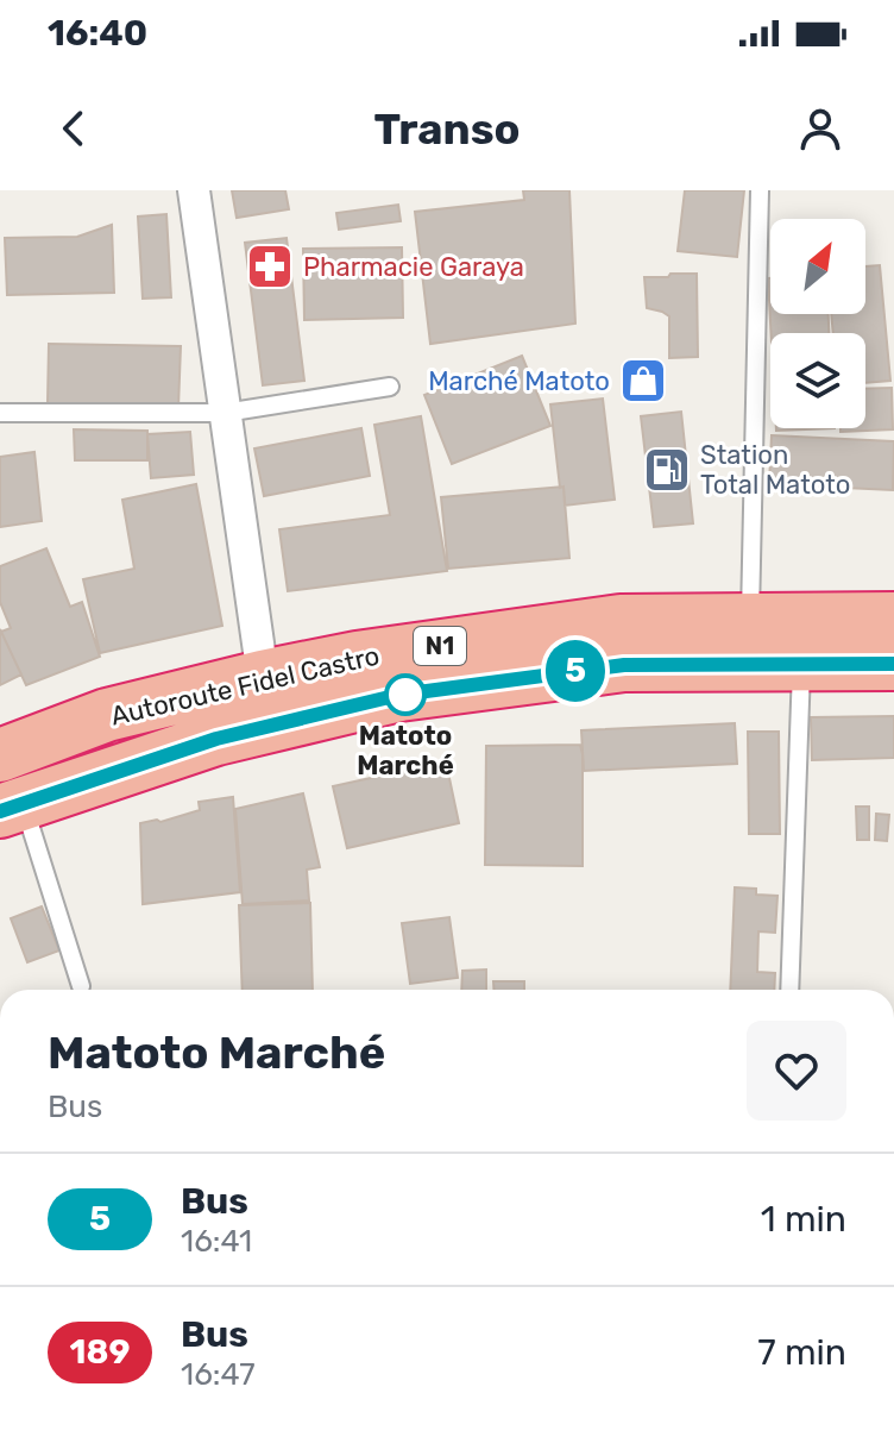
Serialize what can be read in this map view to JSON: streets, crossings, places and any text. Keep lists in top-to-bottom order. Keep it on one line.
{"streets":{"highway":["N1","Autoroute Fidel Castro"]},"places":{"pharmacy":["Pharmacie Garaya"],"shop":["Marché Matoto"],"fuel station":["Station Total Matoto"],"other":["Matoto Marché"]},"lines":["bus line 5"],"north":"top right","page":{"status":"16:40","header":"Transo","on_map":"5","heading":["Matoto Marché","Bus"],"list":[{"mark":"5","name":"Bus","note":"16:41","value":"1 min"},{"mark":"189","name":"Bus","note":"16:47","value":"7 min"}]}}
